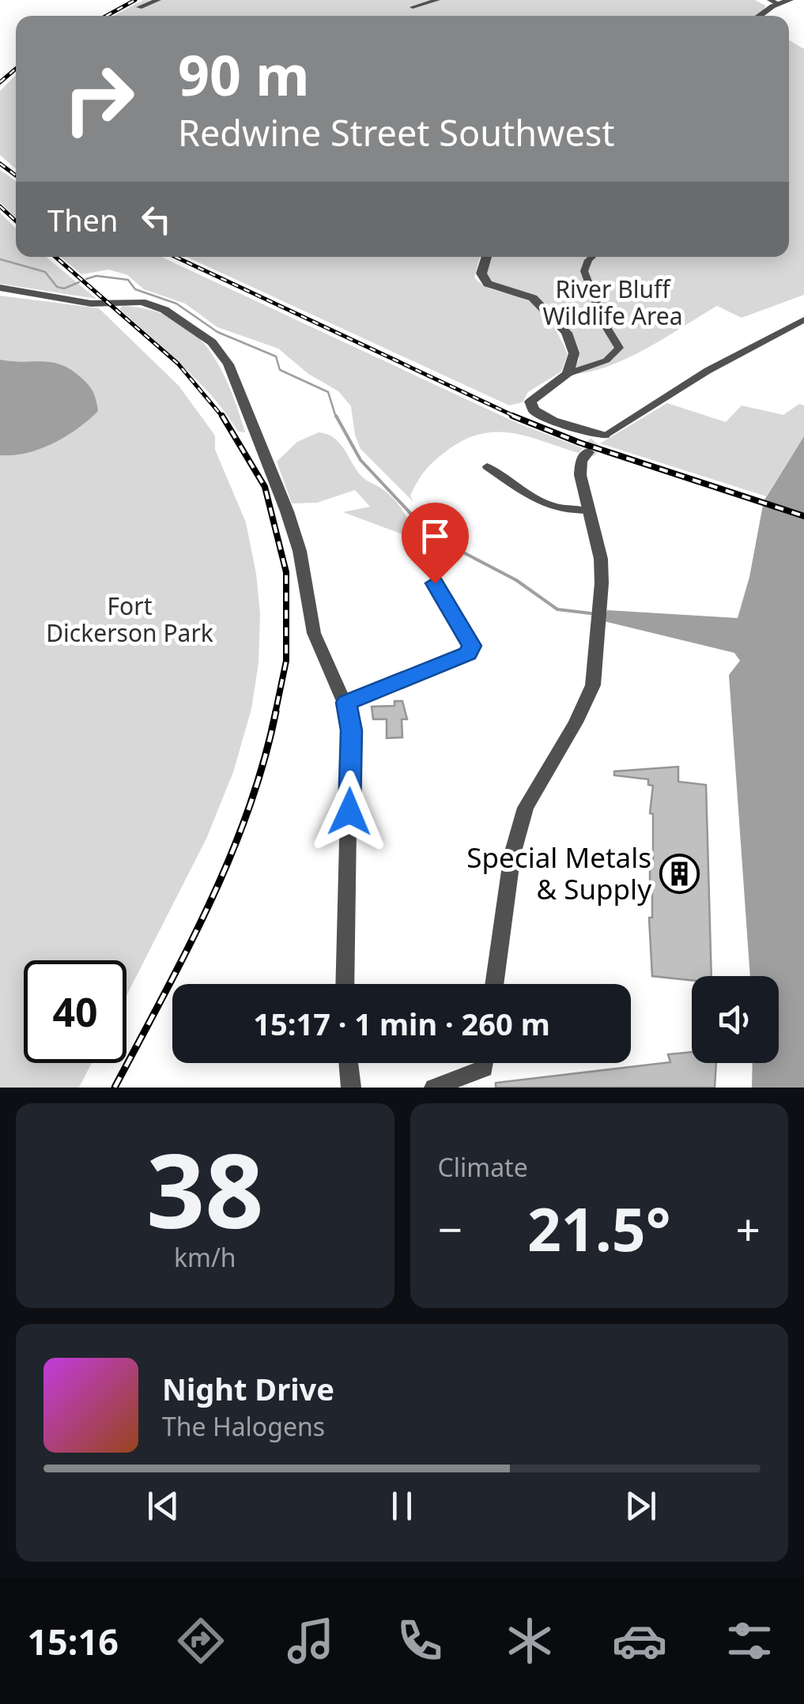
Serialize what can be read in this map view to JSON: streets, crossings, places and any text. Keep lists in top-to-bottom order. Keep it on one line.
{"parks":["River Bluff Wildlife Area","Fort Dickerson Park"],"places":{"building":["Special Metals & Supply"]},"page":{"turn":["90 m","Redwine Street Southwest"],"then":"Then","limit":"40","trip":"15:17 · 1 min · 260 m","tile":[["38","km/h"],"Climate"],"heat":["−","21.5°","+"],"song":["Night Drive","The Halogens"],"tabs":"15:16"}}
